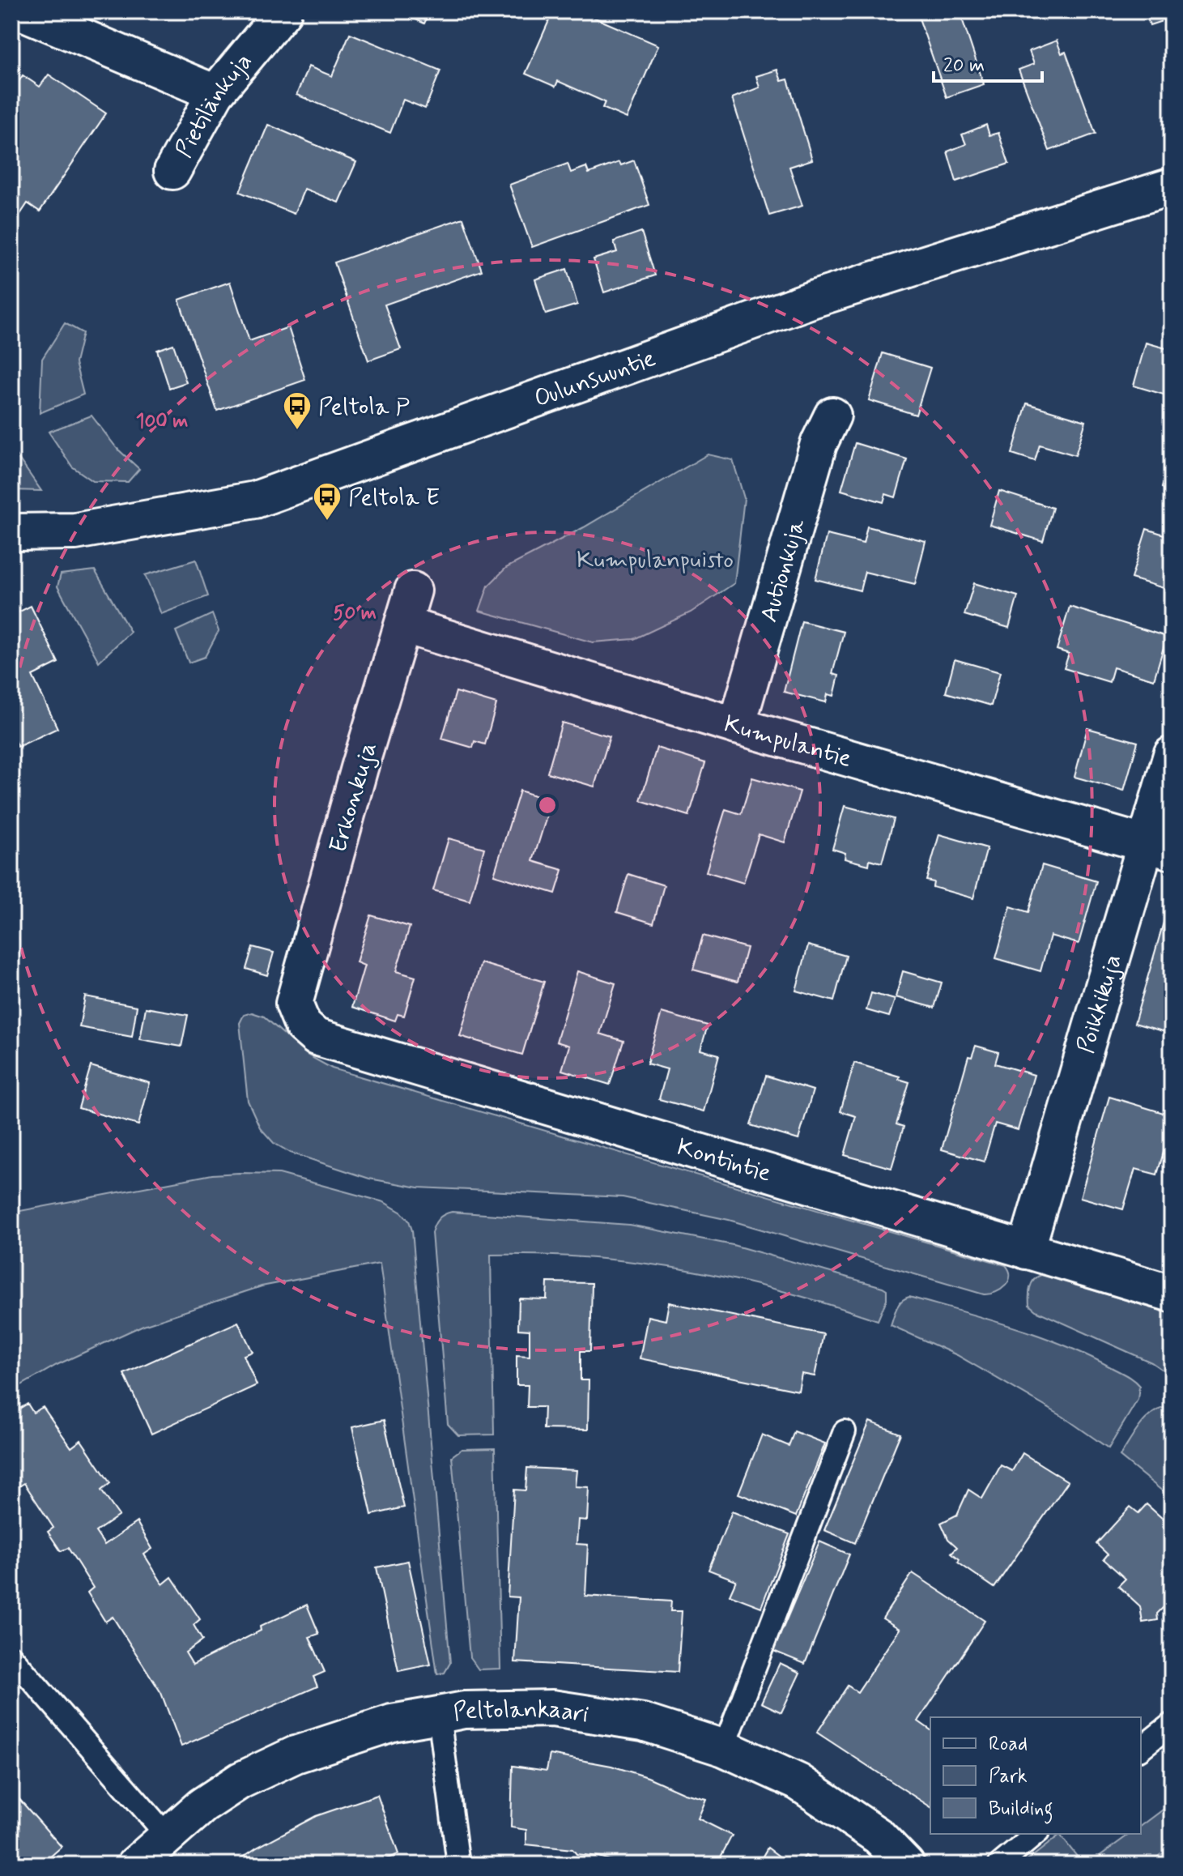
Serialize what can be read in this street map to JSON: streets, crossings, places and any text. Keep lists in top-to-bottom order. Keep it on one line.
{"streets":{"street":["Pietilänkuja","Oulunsuuntie","Autionkuja","Kumpulantie","Erkonkuja","Poikkikuja","Kontintie","Peltolankaari"]},"crossings":[["Autionkuja","Kumpulantie"],["Kumpulantie","Erkonkuja"],["Kumpulantie","Poikkikuja"],["Erkonkuja","Kontintie"],["Poikkikuja","Kontintie"]],"parks":["Kumpulanpuisto"],"places":{"bus stop":["Peltola P","Peltola E"]},"legend":["Road","Park","Building"],"scale_bar":"20 m","rings":["100 m","50 m"]}
